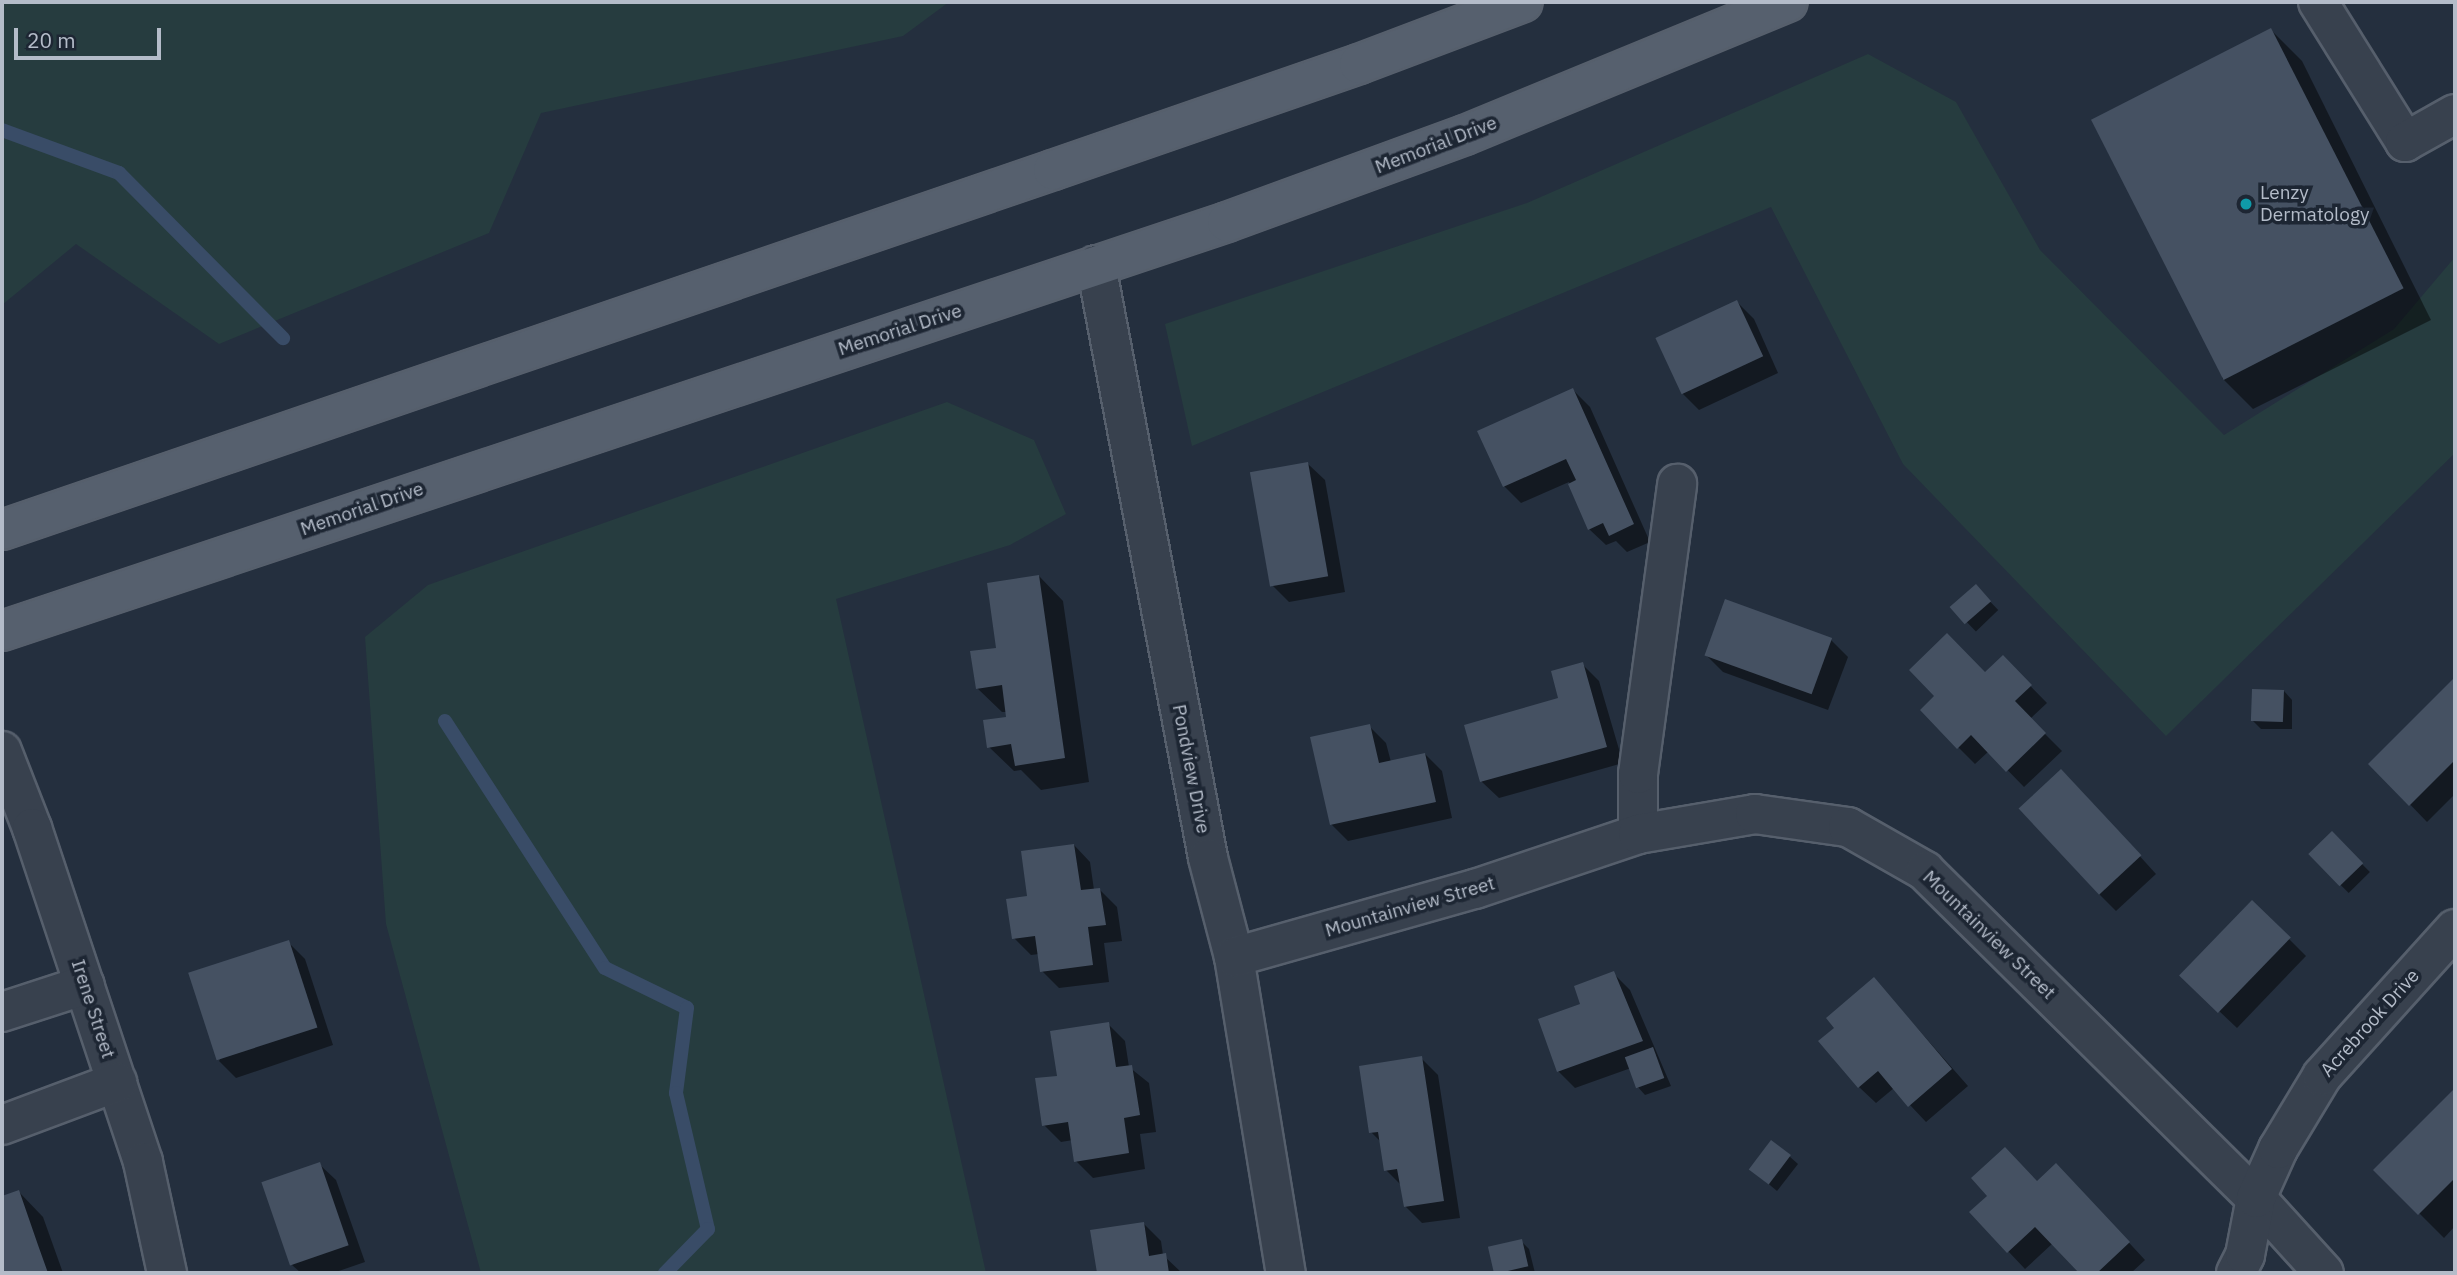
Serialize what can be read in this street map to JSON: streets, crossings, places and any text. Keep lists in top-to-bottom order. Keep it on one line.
{"streets":{"main road":["Memorial Drive"],"street":["Pondview Drive","Mountainview Street","Irene Street","Acrebrook Drive"]},"crossings":[["Memorial Drive","Pondview Drive"],["Pondview Drive","Mountainview Street"],["Mountainview Street","Acrebrook Drive"]],"places":["Lenzy Dermatology"],"scale_bar":"20 m"}
